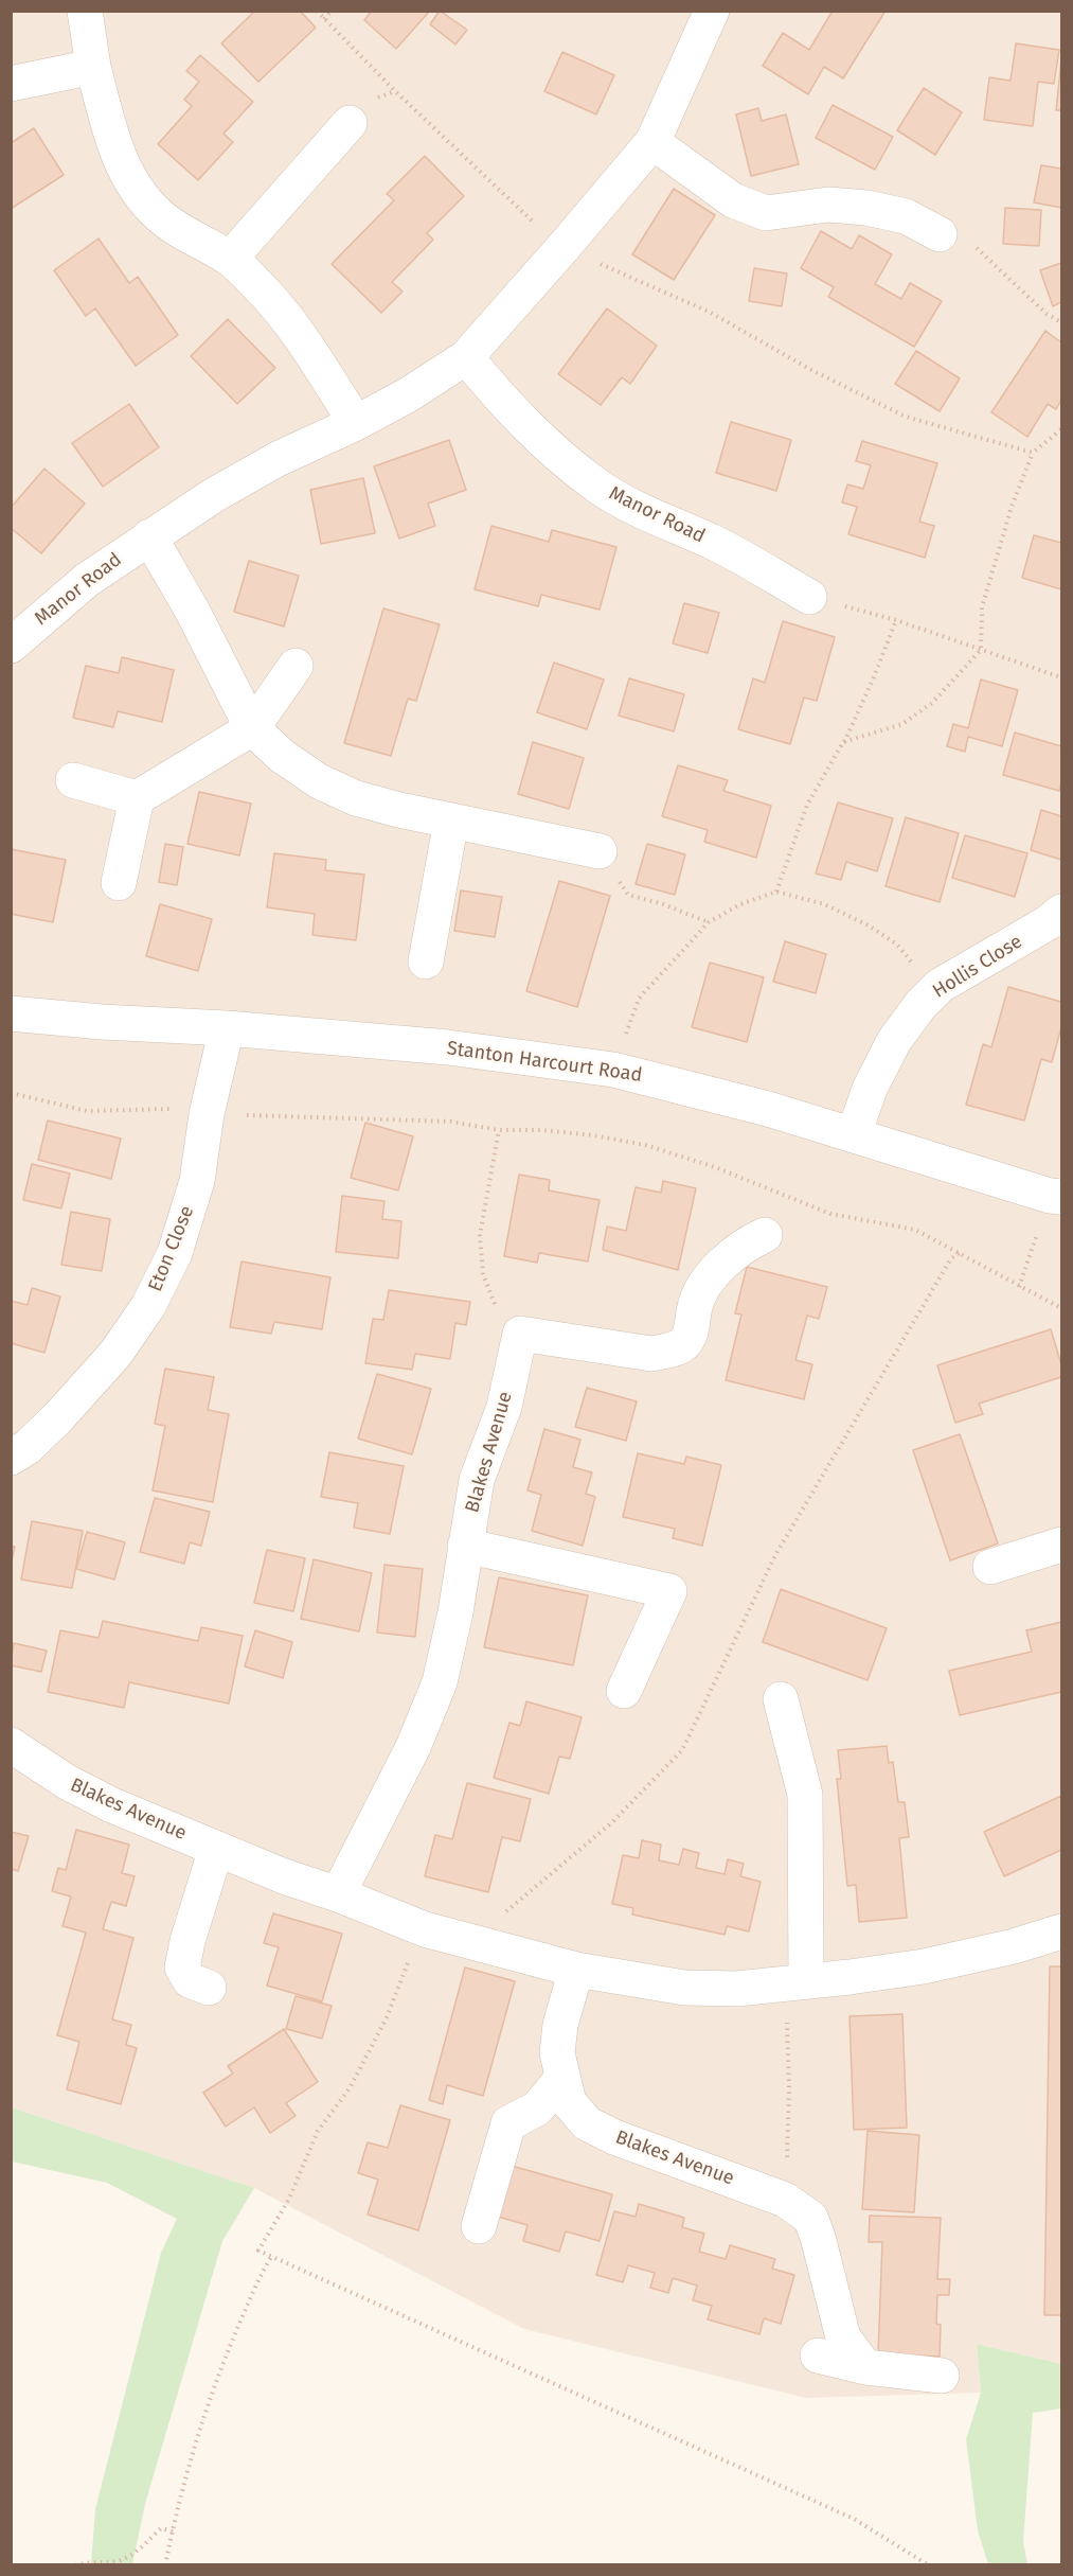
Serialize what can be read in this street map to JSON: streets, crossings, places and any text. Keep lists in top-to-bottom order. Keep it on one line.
{"streets":{"street":["Manor Road","Hollis Close","Stanton Harcourt Road","Eton Close","Blakes Avenue"]},"crossings":[["Hollis Close","Stanton Harcourt Road"],["Stanton Harcourt Road","Eton Close"]]}
